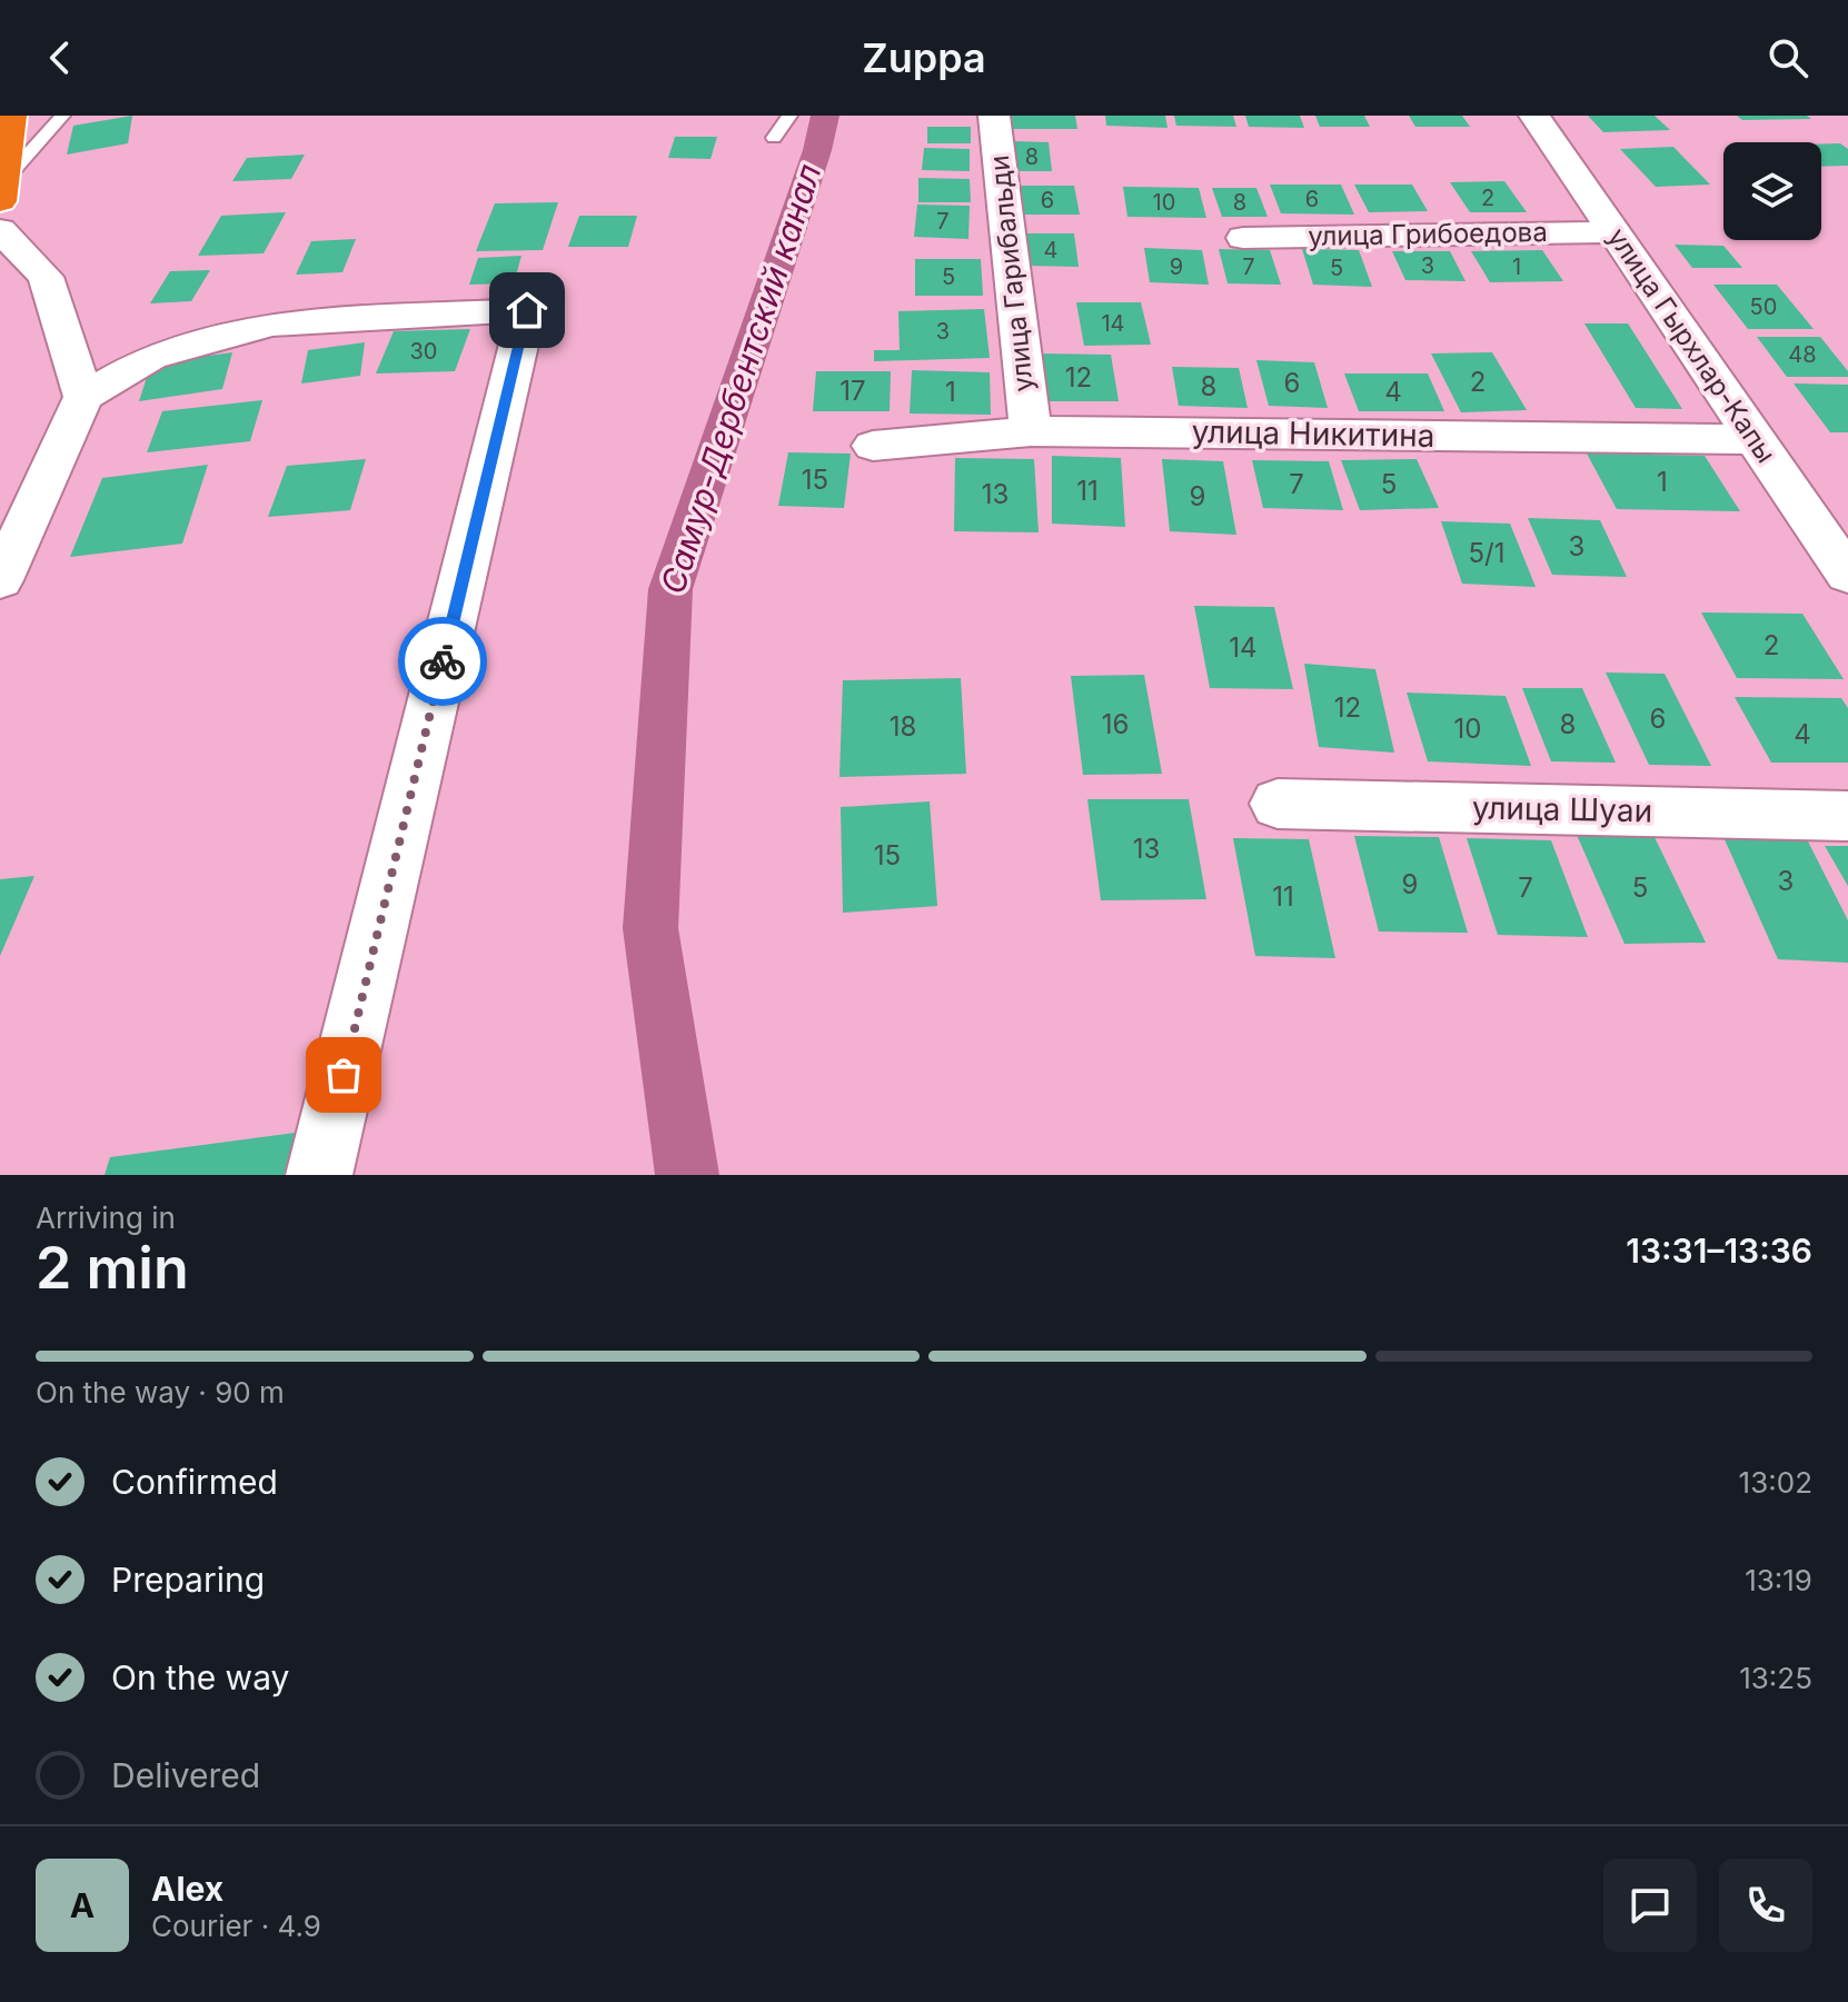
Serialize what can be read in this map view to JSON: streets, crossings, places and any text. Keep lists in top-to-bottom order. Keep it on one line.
{"streets":{"street":["улица Грибоедова","улица Гарибальди","улица Гырхлар-Капы","улица Никитина","улица Шуаи"]},"crossings":[["улица Грибоедова","улица Гырхлар-Капы"],["улица Гарибальди","улица Никитина"],["улица Гырхлар-Капы","улица Никитина"]],"water":["Самур-Дербентский канал"],"house_numbers":["8","2","6","6","10","8","7","4","3","9","7","1","5","5","50","14","3","30","48","12","2","6","8","17","1","4","15","1","7","5","11","13","9","3","5/1","2","14","12","6","16","8","18","10","4","13","15","3","9","7","5","11"],"page":{"header":"Zuppa","heading":["2 min","Arriving in","13:31–13:36"],"panel":["Alex","Courier · 4.9"],"bar":"On the way · 90 m","list":[["Confirmed","13:02"],["Preparing","13:19"],["On the way","13:25"],"Delivered"],"round":"A"}}
